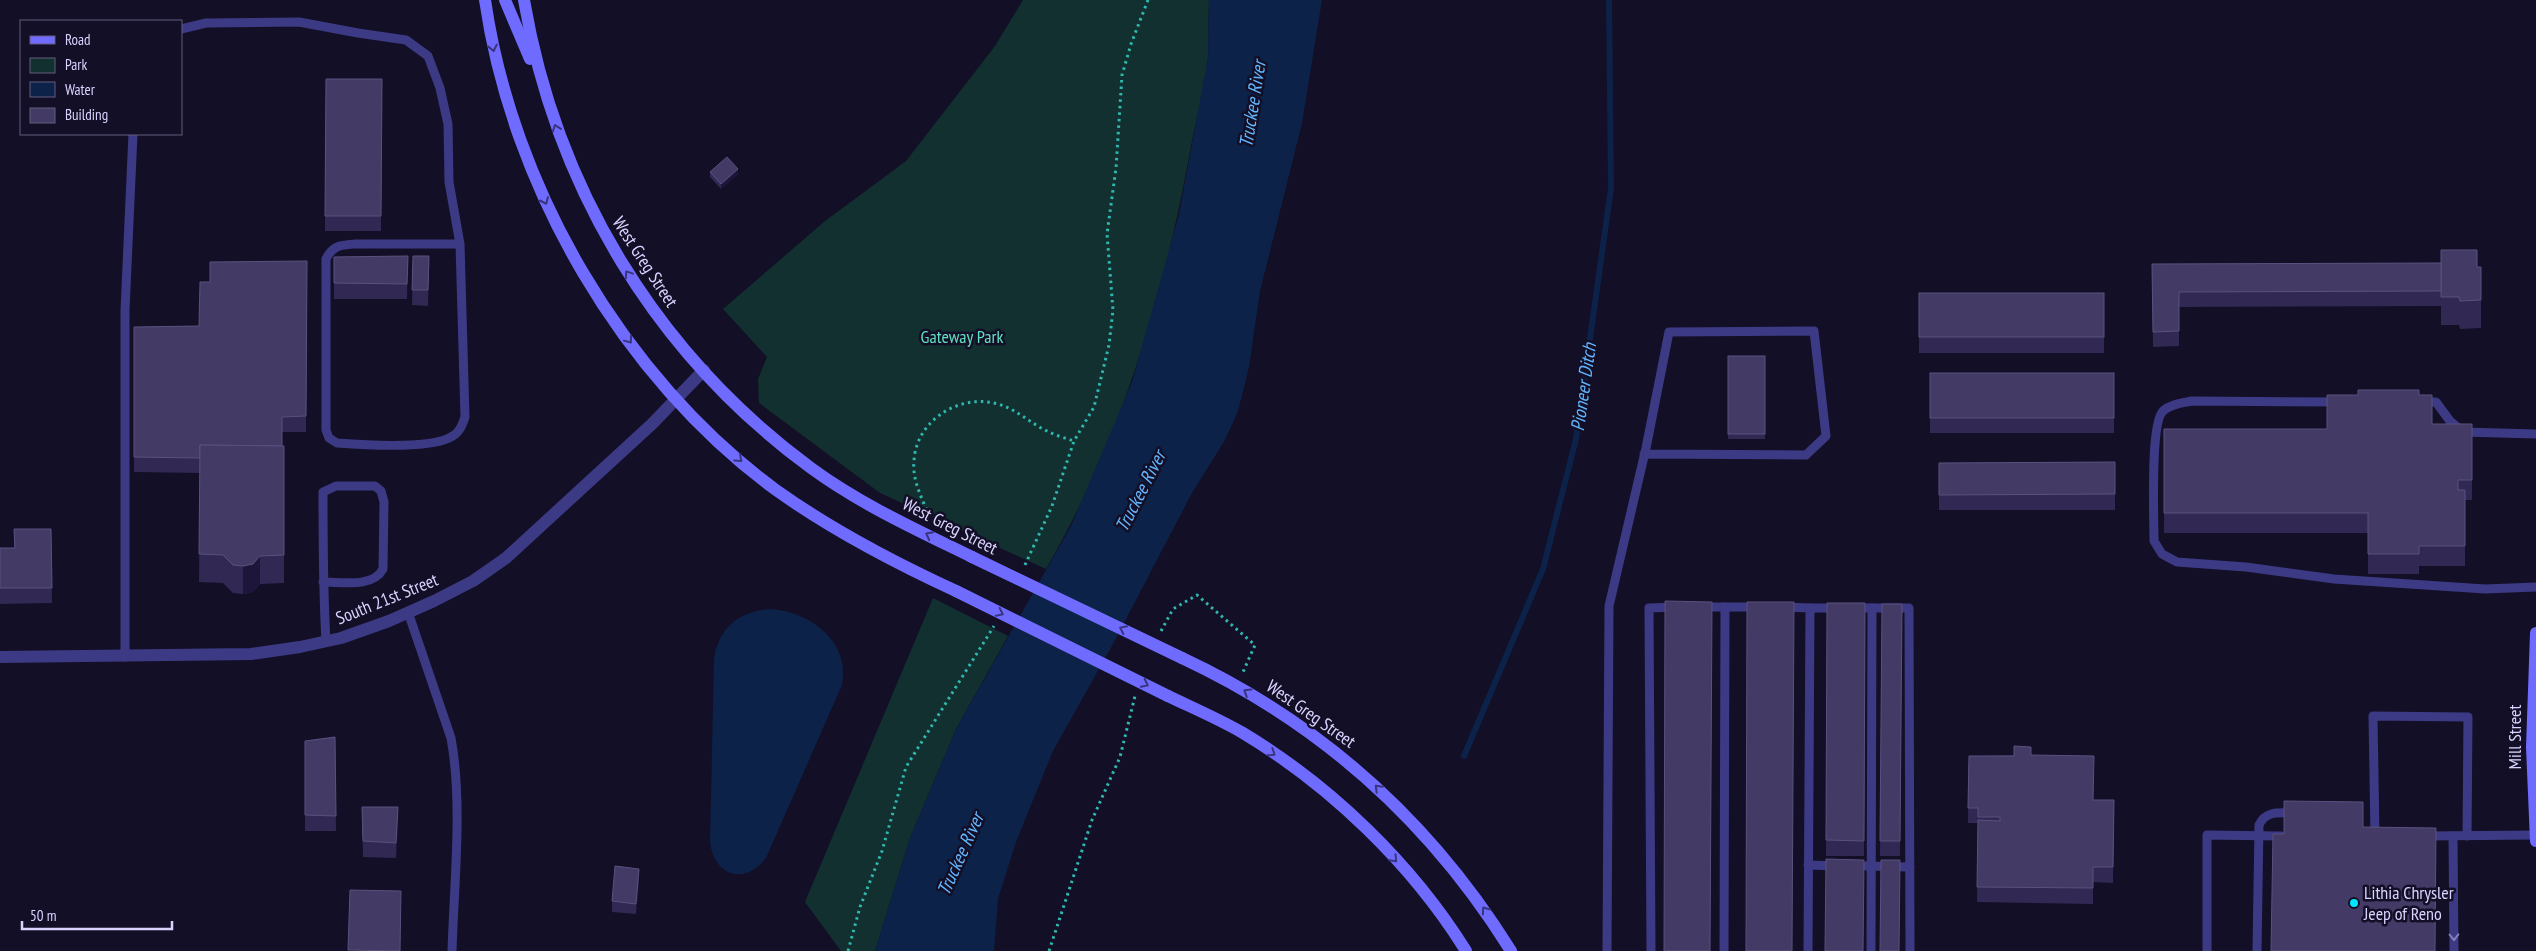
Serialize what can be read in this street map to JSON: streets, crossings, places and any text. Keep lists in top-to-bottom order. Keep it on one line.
{"streets":{"main road":["West Greg Street","Mill Street"],"street":["South 21st Street"]},"crossings":[["West Greg Street","South 21st Street"]],"water":["Truckee River","Pioneer Ditch"],"parks":["Gateway Park"],"places":["Lithia Chrysler Jeep of Reno"],"legend":["Road","Park","Water","Building"],"scale_bar":"50 m"}
